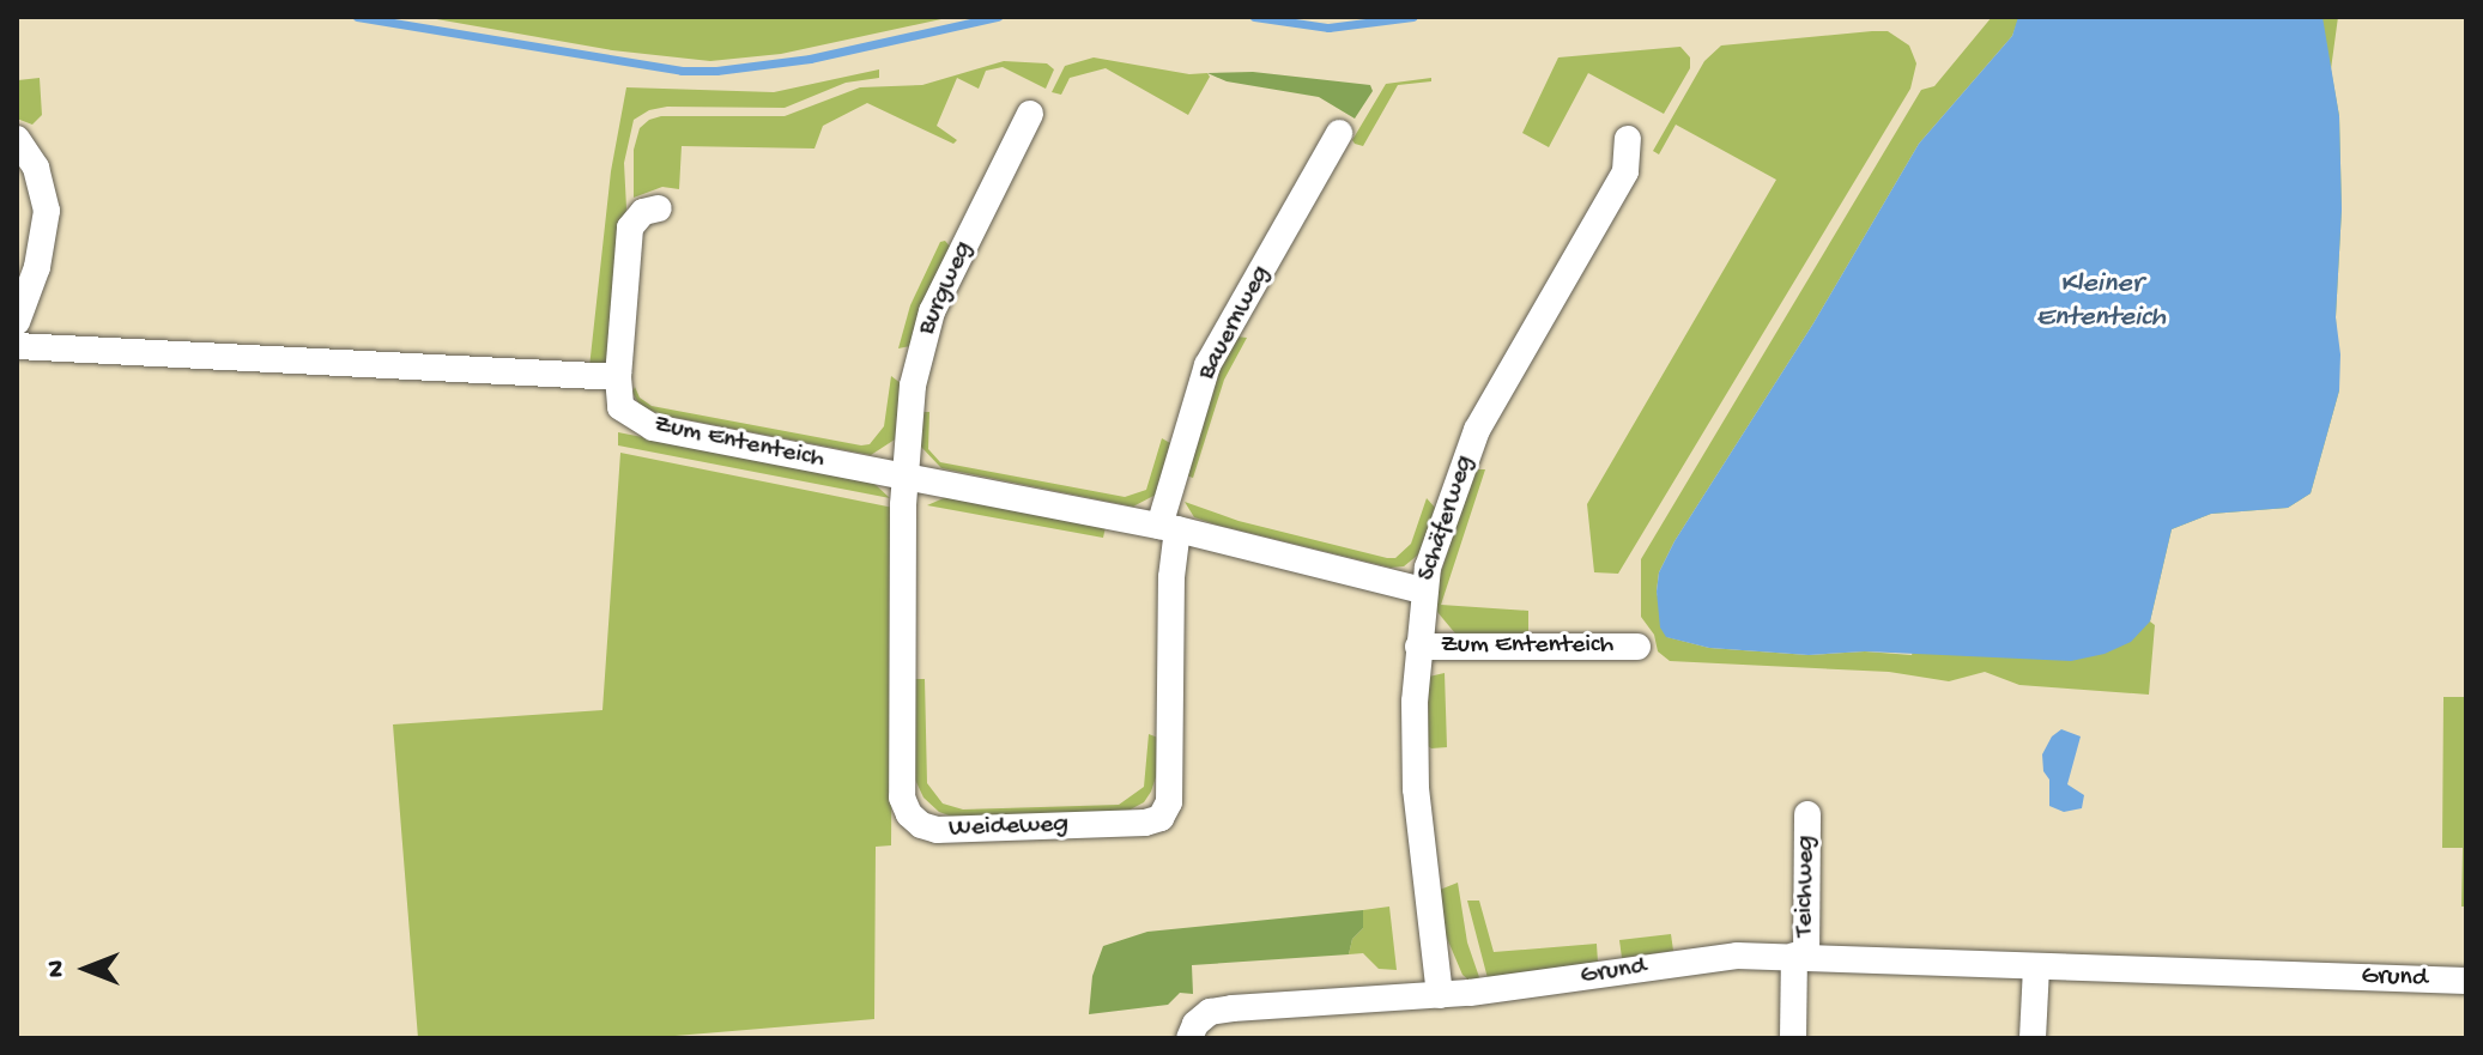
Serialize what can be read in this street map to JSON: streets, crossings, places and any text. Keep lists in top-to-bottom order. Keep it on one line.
{"streets":{"street":["Burgweg","Bauernweg","Zum Ententeich","Schäferweg","Weideweg","Teichweg","Grund"]},"crossings":[["Burgweg","Zum Ententeich"],["Burgweg","Weideweg"],["Bauernweg","Zum Ententeich"],["Bauernweg","Weideweg"],["Zum Ententeich","Schäferweg"],["Zum Ententeich","Weideweg"],["Schäferweg","Grund"],["Teichweg","Grund"]],"water":["Kleiner Ententeich"],"north":"left"}
